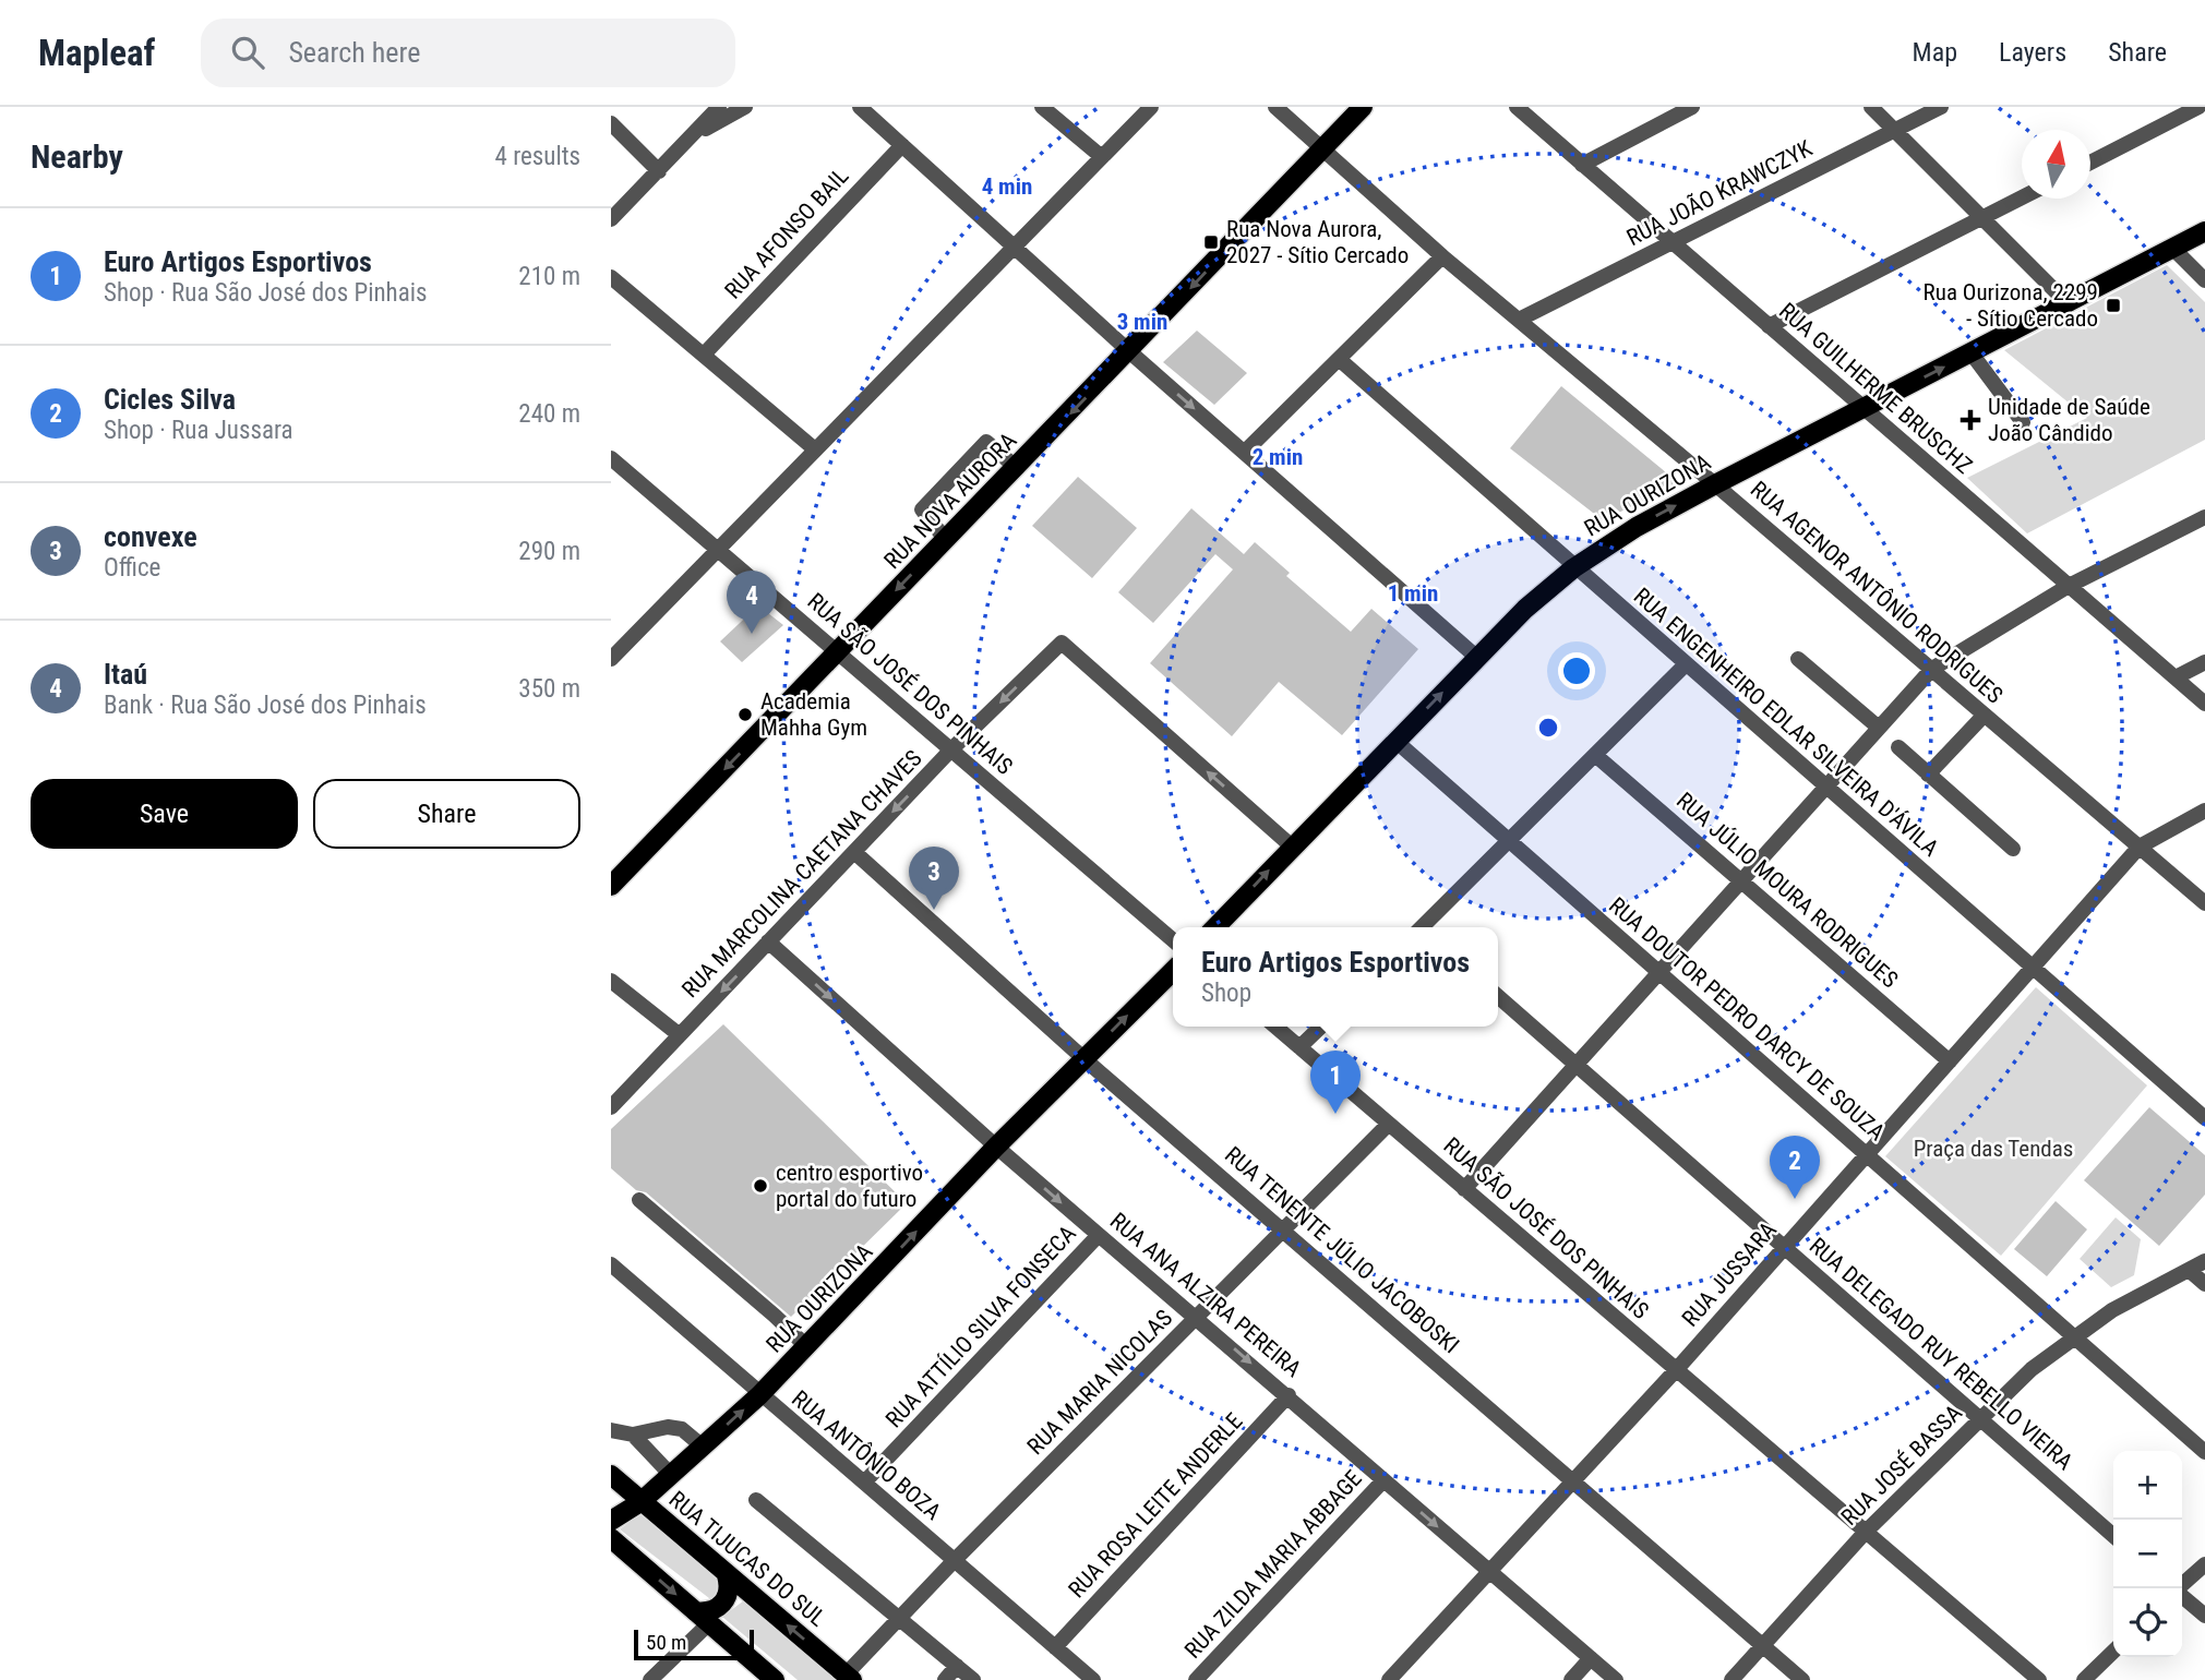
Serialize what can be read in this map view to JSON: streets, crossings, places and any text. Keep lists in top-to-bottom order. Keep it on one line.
{"streets":{"main road":["RUA OURIZONA","RUA NOVA AURORA","RUA TIJUCAS DO SUL"],"street":["RUA JOÃO KRAWCZYK","RUA AFONSO BAIL","RUA GUILHERME BRUSCHZ","RUA AGENOR ANTÔNIO RODRIGUES","RUA SÃO JOSÉ DOS PINHAIS","RUA ENGENHEIRO EDLAR SILVEIRA D'ÁVILA","RUA MARCOLINA CAETANA CHAVES","RUA JÚLIO MOURA RODRIGUES","RUA DOUTOR PEDRO DARCY DE SOUZA","RUA TENENTE JÚLIO JACOBOSKI","RUA JUSSARA","RUA ANA ALZIRA PEREIRA","RUA ATTÍLIO SILVA FONSECA","RUA DELEGADO RUY REBELLO VIEIRA","RUA MARIA NICOLAS","RUA ANTÔNIO BOZA","RUA JOSÉ BASSA","RUA ROSA LEITE ANDERLE","RUA ZILDA MARIA ABBAGE"]},"crossings":[["RUA JOÃO KRAWCZYK","RUA GUILHERME BRUSCHZ"],["RUA JOÃO KRAWCZYK","RUA AGENOR ANTÔNIO RODRIGUES"],["RUA GUILHERME BRUSCHZ","RUA OURIZONA"],["RUA OURIZONA","RUA AGENOR ANTÔNIO RODRIGUES"],["RUA OURIZONA","RUA ENGENHEIRO EDLAR SILVEIRA D'ÁVILA"],["RUA OURIZONA","RUA MARCOLINA CAETANA CHAVES"],["RUA OURIZONA","RUA DOUTOR PEDRO DARCY DE SOUZA"],["RUA OURIZONA","RUA TENENTE JÚLIO JACOBOSKI"],["RUA OURIZONA","RUA ANA ALZIRA PEREIRA"],["RUA OURIZONA","RUA ANTÔNIO BOZA"],["RUA OURIZONA","RUA TIJUCAS DO SUL"],["RUA NOVA AURORA","RUA AGENOR ANTÔNIO RODRIGUES"],["RUA NOVA AURORA","RUA SÃO JOSÉ DOS PINHAIS"],["RUA AGENOR ANTÔNIO RODRIGUES","RUA JUSSARA"],["RUA SÃO JOSÉ DOS PINHAIS","RUA MARCOLINA CAETANA CHAVES"],["RUA SÃO JOSÉ DOS PINHAIS","RUA JUSSARA"],["RUA SÃO JOSÉ DOS PINHAIS","RUA MARIA NICOLAS"],["RUA SÃO JOSÉ DOS PINHAIS","RUA JOSÉ BASSA"],["RUA ENGENHEIRO EDLAR SILVEIRA D'ÁVILA","RUA JUSSARA"],["RUA MARCOLINA CAETANA CHAVES","RUA TENENTE JÚLIO JACOBOSKI"],["RUA MARCOLINA CAETANA CHAVES","RUA ANA ALZIRA PEREIRA"],["RUA JÚLIO MOURA RODRIGUES","RUA JUSSARA"],["RUA DOUTOR PEDRO DARCY DE SOUZA","RUA JUSSARA"],["RUA DOUTOR PEDRO DARCY DE SOUZA","RUA JOSÉ BASSA"],["RUA TENENTE JÚLIO JACOBOSKI","RUA JUSSARA"],["RUA TENENTE JÚLIO JACOBOSKI","RUA MARIA NICOLAS"],["RUA TENENTE JÚLIO JACOBOSKI","RUA JOSÉ BASSA"],["RUA JUSSARA","RUA ANA ALZIRA PEREIRA"],["RUA JUSSARA","RUA DELEGADO RUY REBELLO VIEIRA"],["RUA ANA ALZIRA PEREIRA","RUA ATTÍLIO SILVA FONSECA"],["RUA ANA ALZIRA PEREIRA","RUA MARIA NICOLAS"],["RUA ANA ALZIRA PEREIRA","RUA ROSA LEITE ANDERLE"],["RUA ANA ALZIRA PEREIRA","RUA ZILDA MARIA ABBAGE"],["RUA ATTÍLIO SILVA FONSECA","RUA ANTÔNIO BOZA"],["RUA DELEGADO RUY REBELLO VIEIRA","RUA JOSÉ BASSA"],["RUA MARIA NICOLAS","RUA ANTÔNIO BOZA"],["RUA MARIA NICOLAS","RUA TIJUCAS DO SUL"],["RUA ANTÔNIO BOZA","RUA ROSA LEITE ANDERLE"]],"one_way":["RUA OURIZONA","RUA NOVA AURORA","RUA ANA ALZIRA PEREIRA"],"parks":["Praça das Tendas"],"places":{"transit":["Rua Nova Aurora, 2027 - Sítio Cercado","Rua Ourizona, 2299 - Sítio Cercado"],"health":["Unidade de Saúde João Cândido"],"other":["Academia Mahha Gym","centro esportivo portal do futuro"]},"scale_bar":"50 m","north":"top","page":{"header":"Mapleaf","search":"Search here","nav":["Map","Layers","Share"],"heading":["Nearby","4 results"],"list":[{"mark":"1","name":"Euro Artigos Esportivos","note":"Shop · Rua São José dos Pinhais","value":"210 m"},{"mark":"2","name":"Cicles Silva","note":"Shop · Rua Jussara","value":"240 m"},{"mark":"3","name":"convexe","note":"Office","value":"290 m"},{"mark":"4","name":"Itaú","note":"Bank · Rua São José dos Pinhais","value":"350 m"}],"pins":["4","3","1","2"],"buttons":["Save","Share"],"popup":["Euro Artigos Esportivos","Shop"],"map_buttons":["+","−"],"scale":"50 m"},"rings":["4 min","3 min","2 min","1 min"]}
